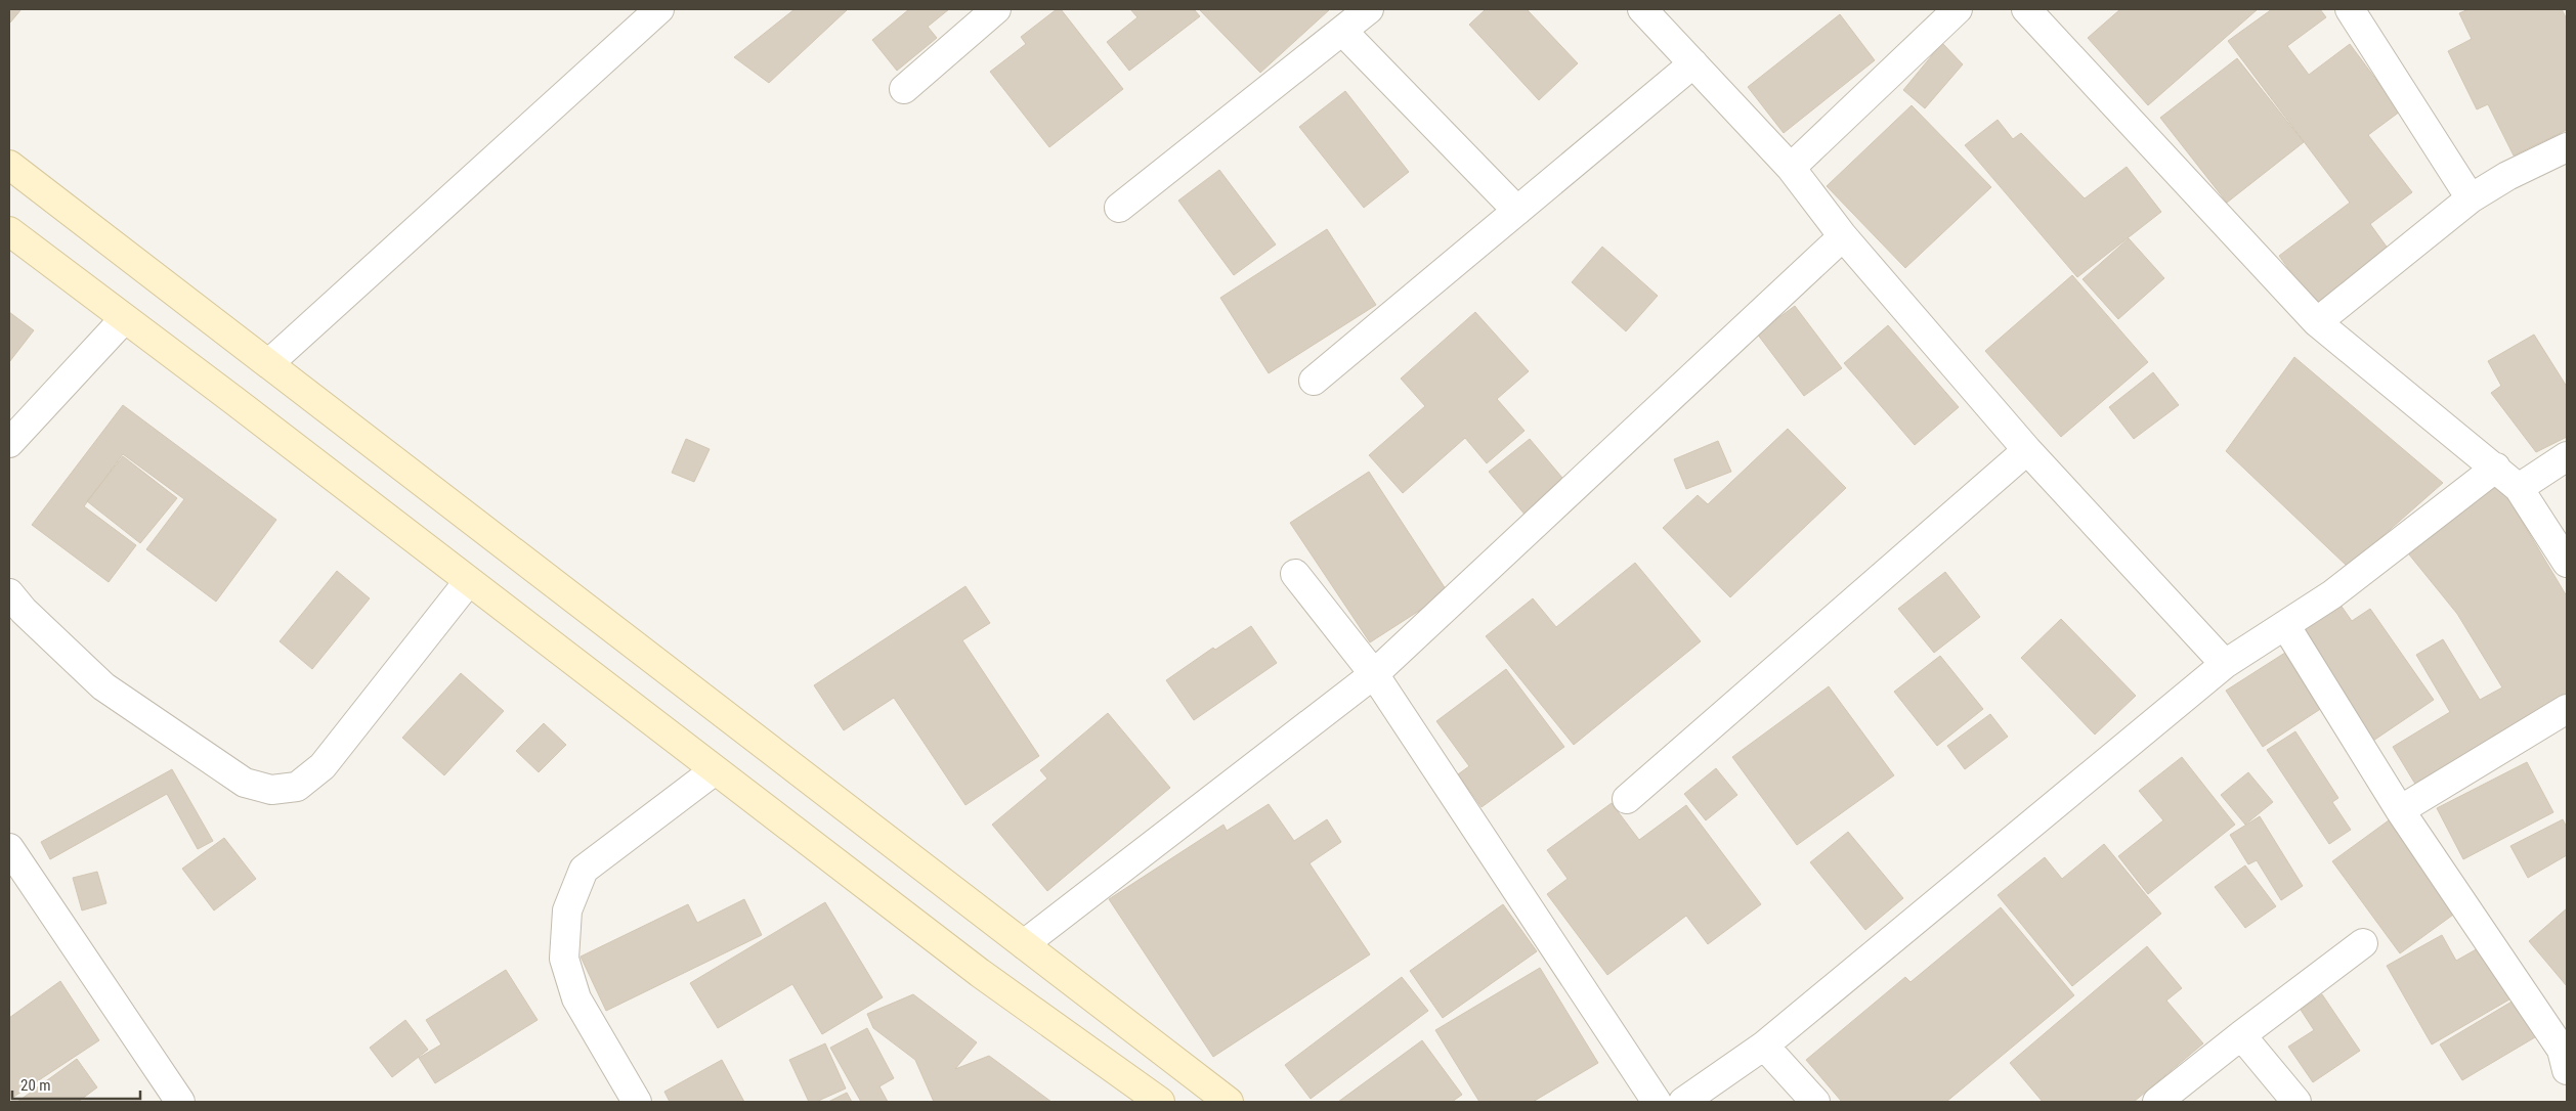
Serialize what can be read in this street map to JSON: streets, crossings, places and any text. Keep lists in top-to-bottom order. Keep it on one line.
{"scale_bar":"20 m"}
